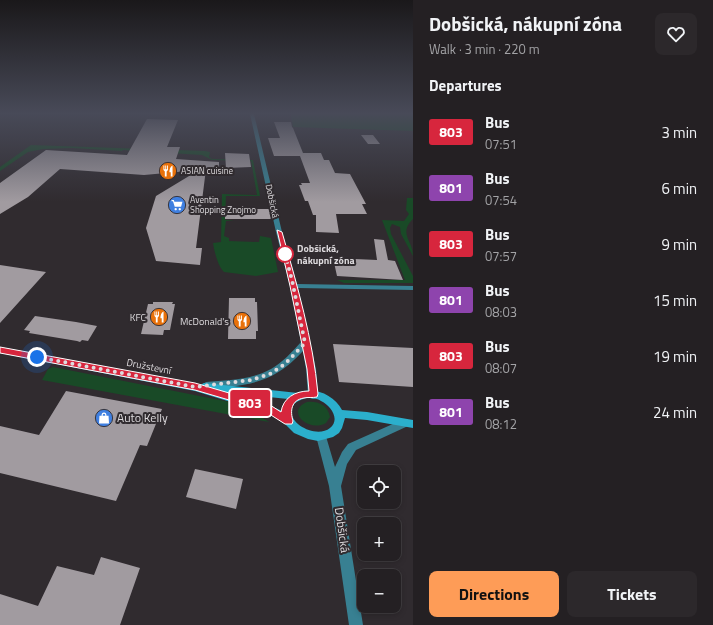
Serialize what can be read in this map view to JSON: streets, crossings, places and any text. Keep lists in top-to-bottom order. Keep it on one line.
{"streets":{"main road":["Družstevní"],"street":["Dobšická"]},"crossings":[["Dobšická","Družstevní"]],"places":{"restaurant":["ASIAN cuisine","KFC","McDonald's"],"supermarket":["Aventin Shopping Znojmo"],"other":["Dobšická, nákupní zóna"],"shop":["Auto Kelly"]},"lines":["bus line 803"],"page":{"on_map":"803","heading":[["Dobšická, nákupní zóna","Walk · 3 min · 220 m"],"Departures"],"list":[{"mark":"803","name":"Bus","note":"07:51","value":"3 min"},{"mark":"801","name":"Bus","note":"07:54","value":"6 min"},{"mark":"803","name":"Bus","note":"07:57","value":"9 min"},{"mark":"801","name":"Bus","note":"08:03","value":"15 min"},{"mark":"803","name":"Bus","note":"08:07","value":"19 min"},{"mark":"801","name":"Bus","note":"08:12","value":"24 min"}],"map_buttons":["+","−"],"buttons":["Directions","Tickets"]}}
